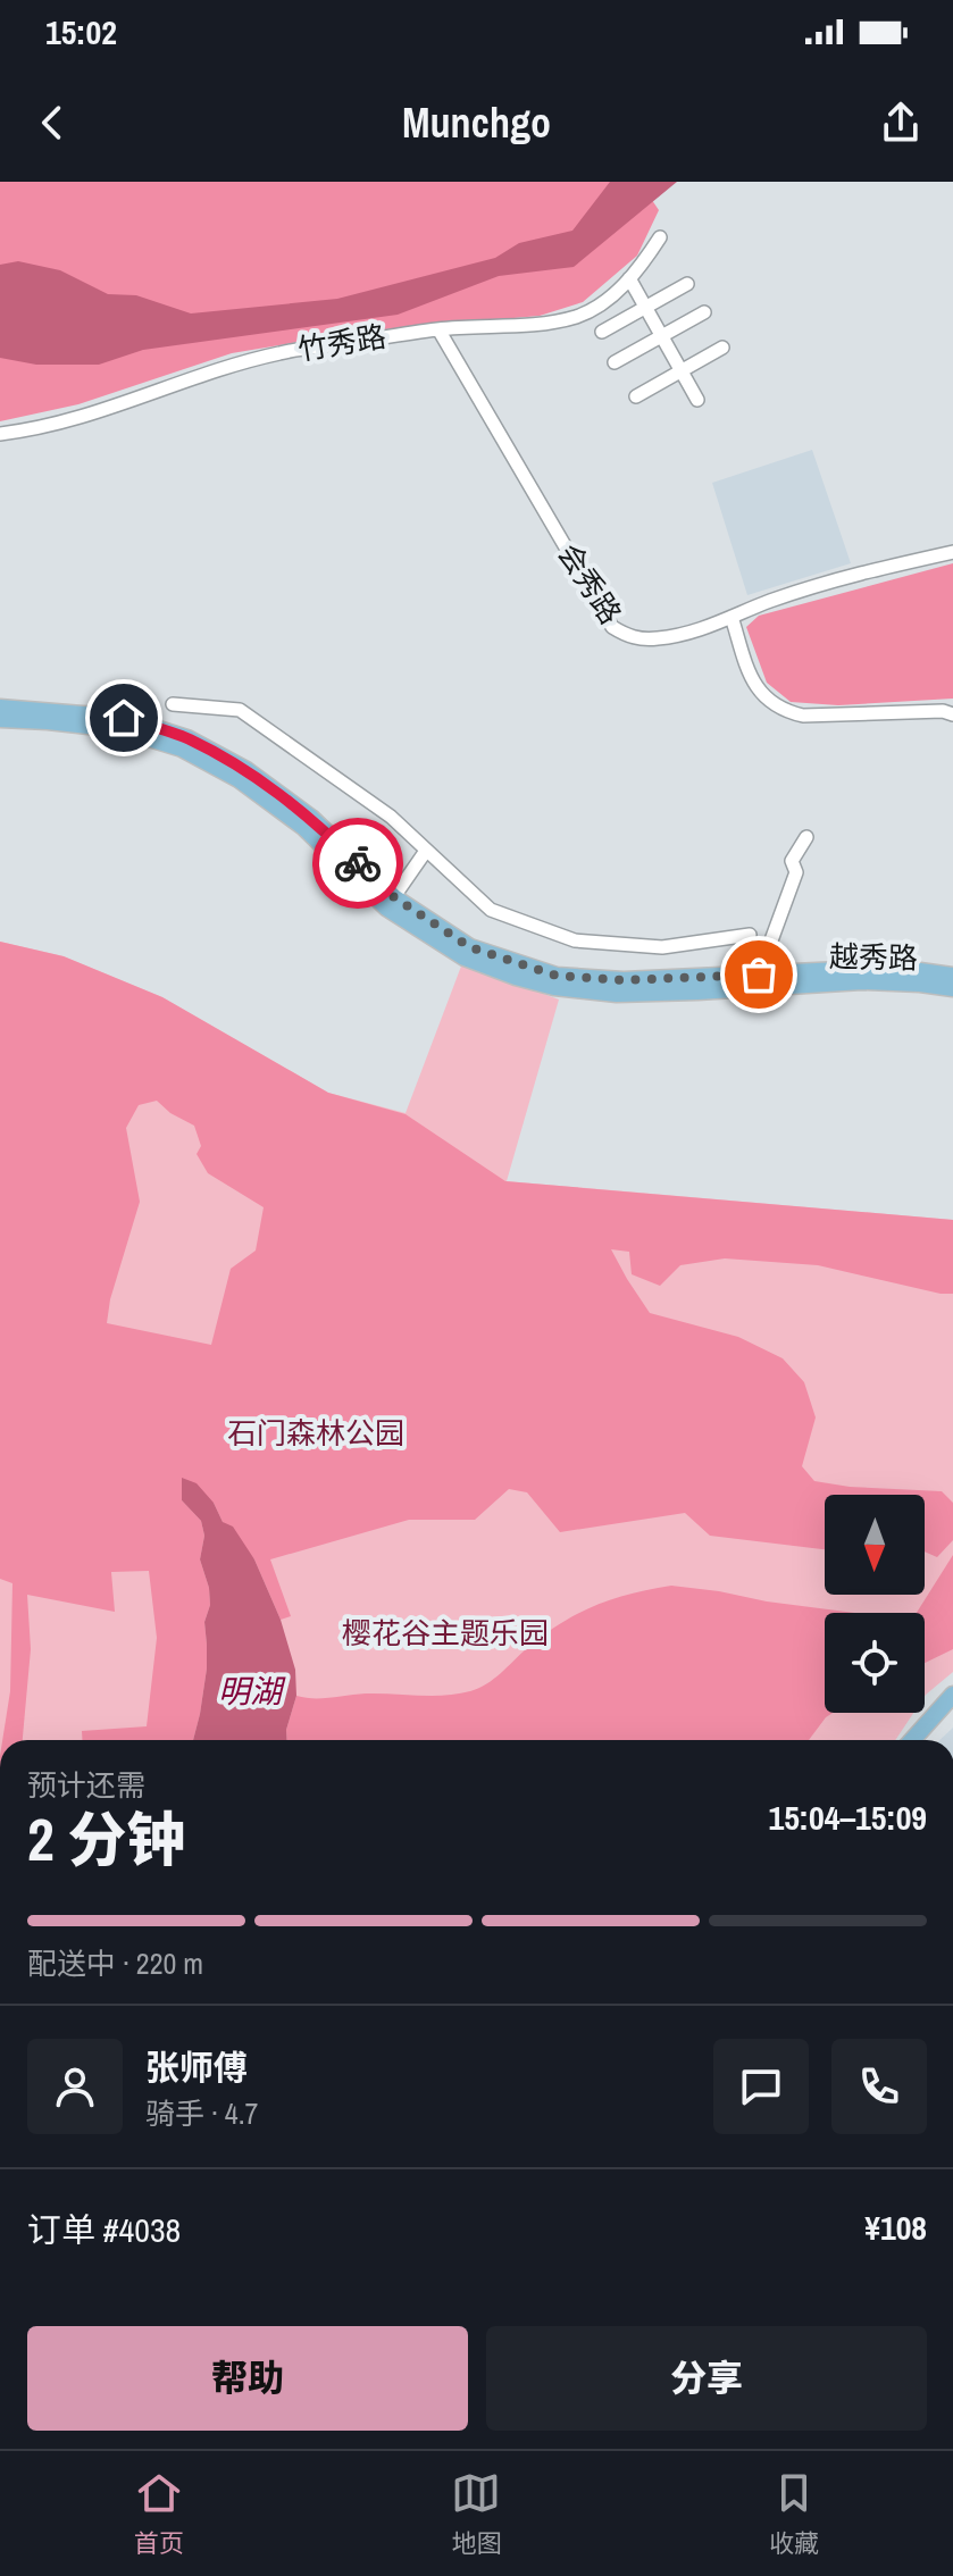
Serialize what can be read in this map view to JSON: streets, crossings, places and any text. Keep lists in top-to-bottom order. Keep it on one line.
{"streets":{"main road":["越秀路"],"street":["竹秀路","会秀路"]},"crossings":[["竹秀路","会秀路"]],"water":["明湖"],"parks":["石门森林公园","樱花谷主题乐园"],"north":"bottom","page":{"status":"15:02","header":"Munchgo","heading":["2 分钟","预计还需","15:04–15:09"],"panel":["张师傅","骑手 · 4.7","订单 #4038","¥108"],"bar":"配送中 · 220 m","buttons":["帮助","分享"],"tabs":["首页","地图","收藏"]}}
